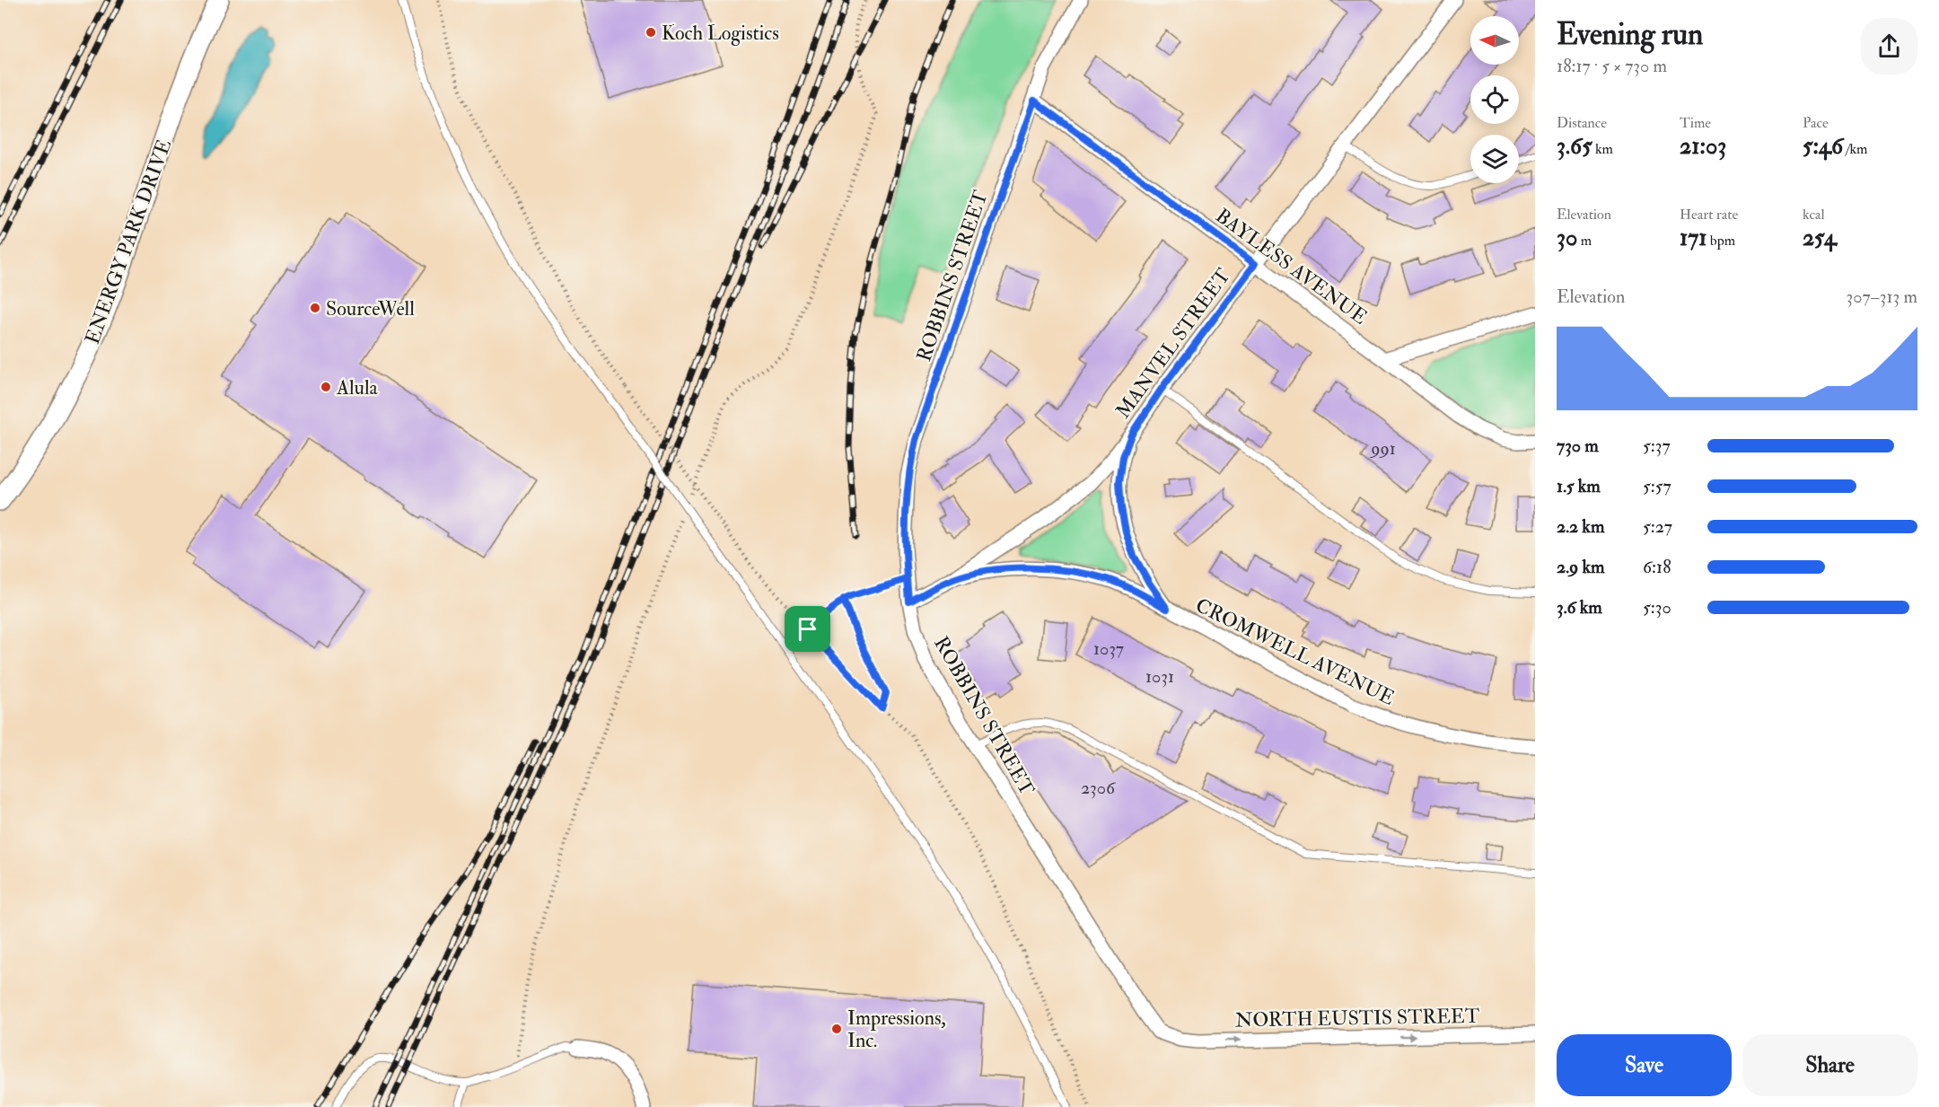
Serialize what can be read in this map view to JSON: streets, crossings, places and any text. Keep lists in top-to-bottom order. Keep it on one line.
{"streets":{"street":["ENERGY PARK DRIVE","BAYLESS AVENUE","ROBBINS STREET","MANVEL STREET","CROMWELL AVENUE","NORTH EUSTIS STREET"]},"crossings":[["BAYLESS AVENUE","ROBBINS STREET"],["BAYLESS AVENUE","MANVEL STREET"],["ROBBINS STREET","MANVEL STREET"],["ROBBINS STREET","NORTH EUSTIS STREET"],["MANVEL STREET","CROMWELL AVENUE"]],"one_way":["NORTH EUSTIS STREET"],"places":["Koch Logistics","SourceWell","Alula","Impressions, Inc."],"house_numbers":["991","1037","1031","2306"],"north":"left","page":{"heading":["Evening run","18:17 · 5 × 730 m"],"stats":[["Distance","3.65 km"],["Time","21:03"],["Pace","5:46 /km"],["Elevation","30 m"],["Heart rate","171 bpm"],["kcal","254"]],"chart":["Elevation","307–313 m"],"list":[{"name":"730 m","note":"5:37"},{"name":"1.5 km","note":"5:57"},{"name":"2.2 km","note":"5:27"},{"name":"2.9 km","note":"6:18"},{"name":"3.6 km","note":"5:30"}],"buttons":["Save","Share"]}}
